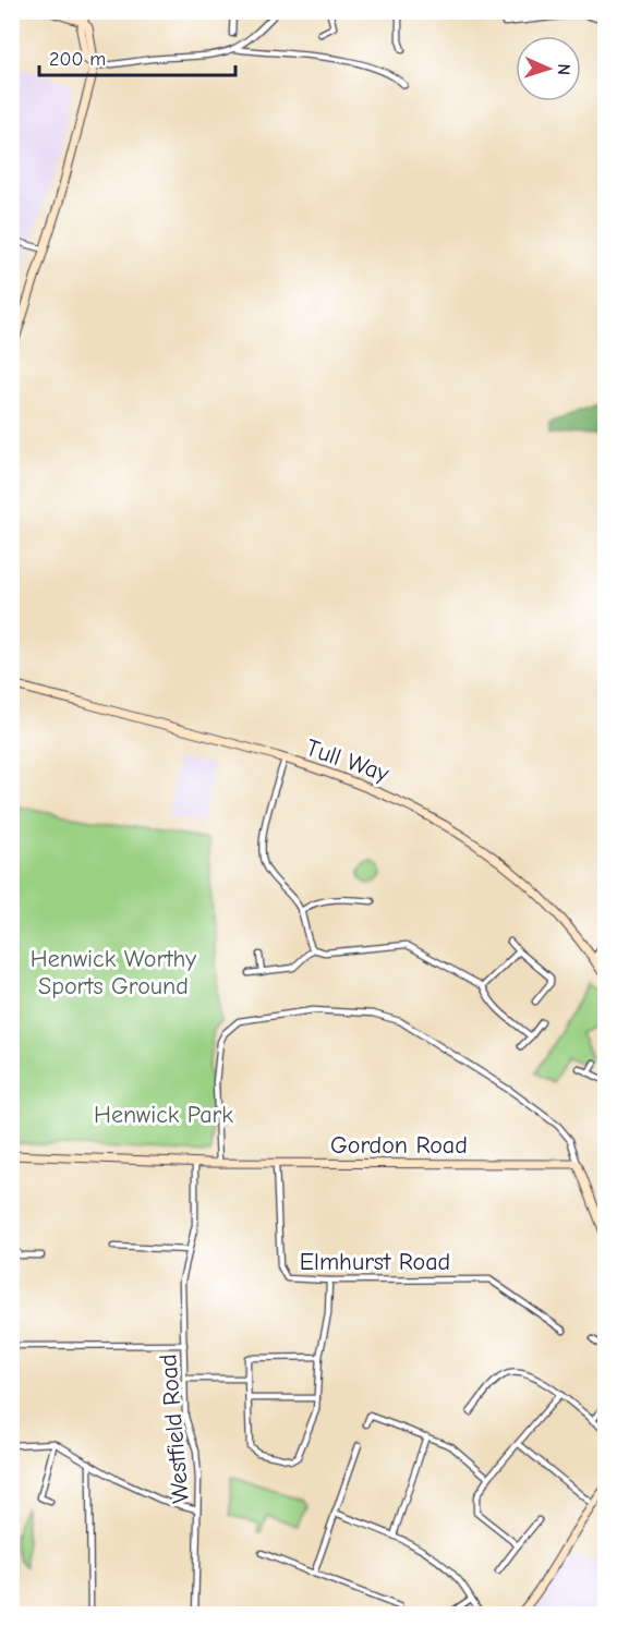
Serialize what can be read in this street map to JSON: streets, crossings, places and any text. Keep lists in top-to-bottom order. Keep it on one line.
{"streets":{"street":["Tull Way","Gordon Road","Elmhurst Road","Westfield Road"]},"crossings":[["Gordon Road","Elmhurst Road"],["Gordon Road","Westfield Road"]],"parks":["Henwick Worthy Sports Ground","Henwick Park"],"scale_bar":"200 m","north":"right"}
